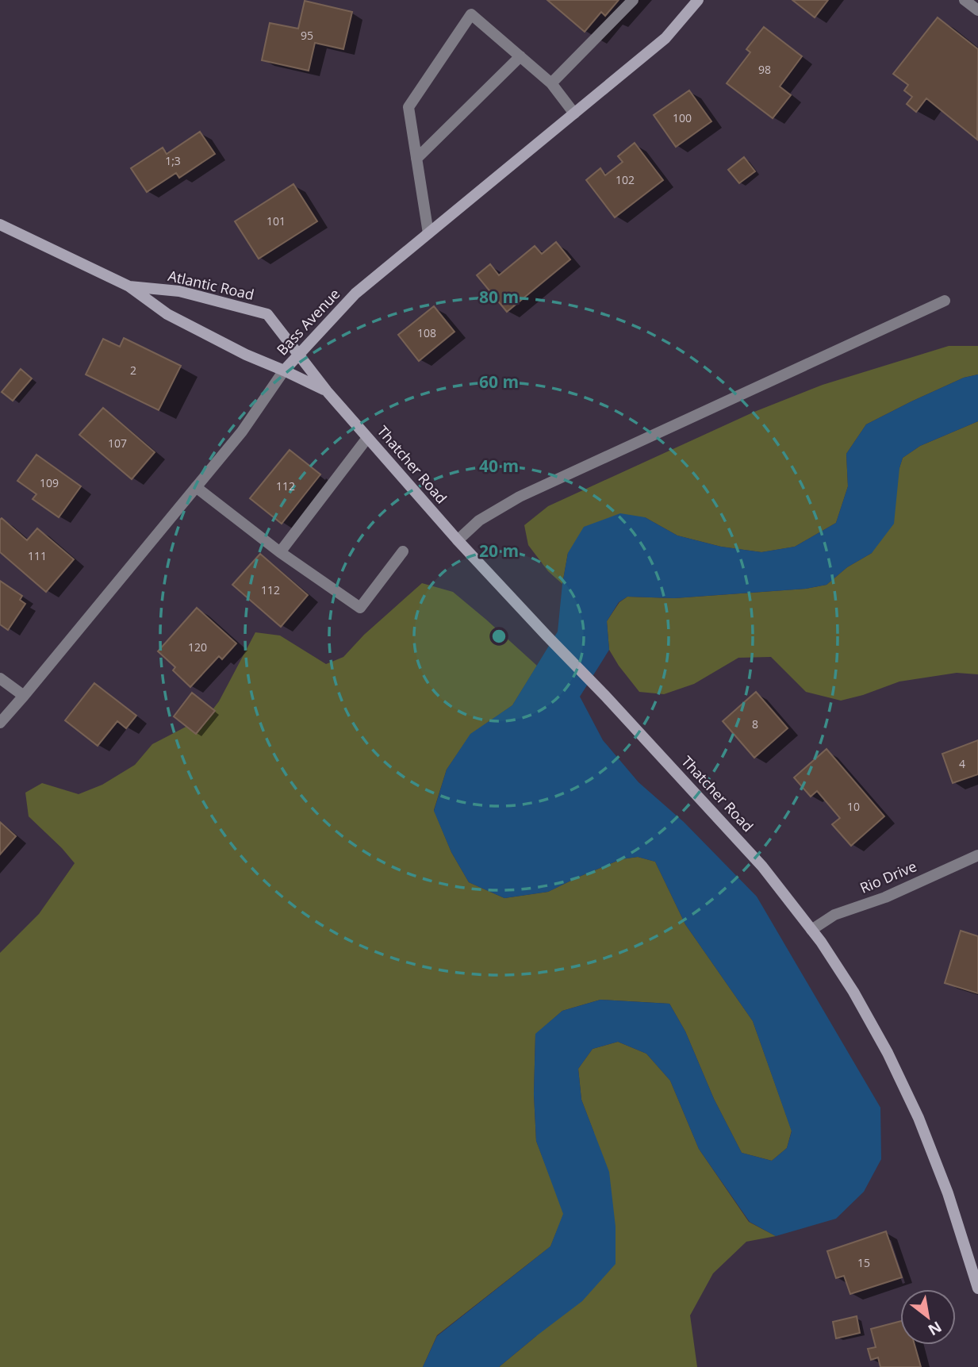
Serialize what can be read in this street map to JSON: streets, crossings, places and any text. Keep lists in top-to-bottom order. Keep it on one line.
{"streets":{"main road":["Atlantic Road","Bass Avenue","Thatcher Road"],"street":["Rio Drive"]},"crossings":[["Atlantic Road","Bass Avenue"],["Atlantic Road","Thatcher Road"],["Bass Avenue","Thatcher Road"],["Thatcher Road","Rio Drive"]],"house_numbers":["95","98","100","1;3","102","101","108","2","107","109","112","111","112","120","8","4","10","15"],"north":"bottom right","rings":["80 m","60 m","40 m","20 m"]}
